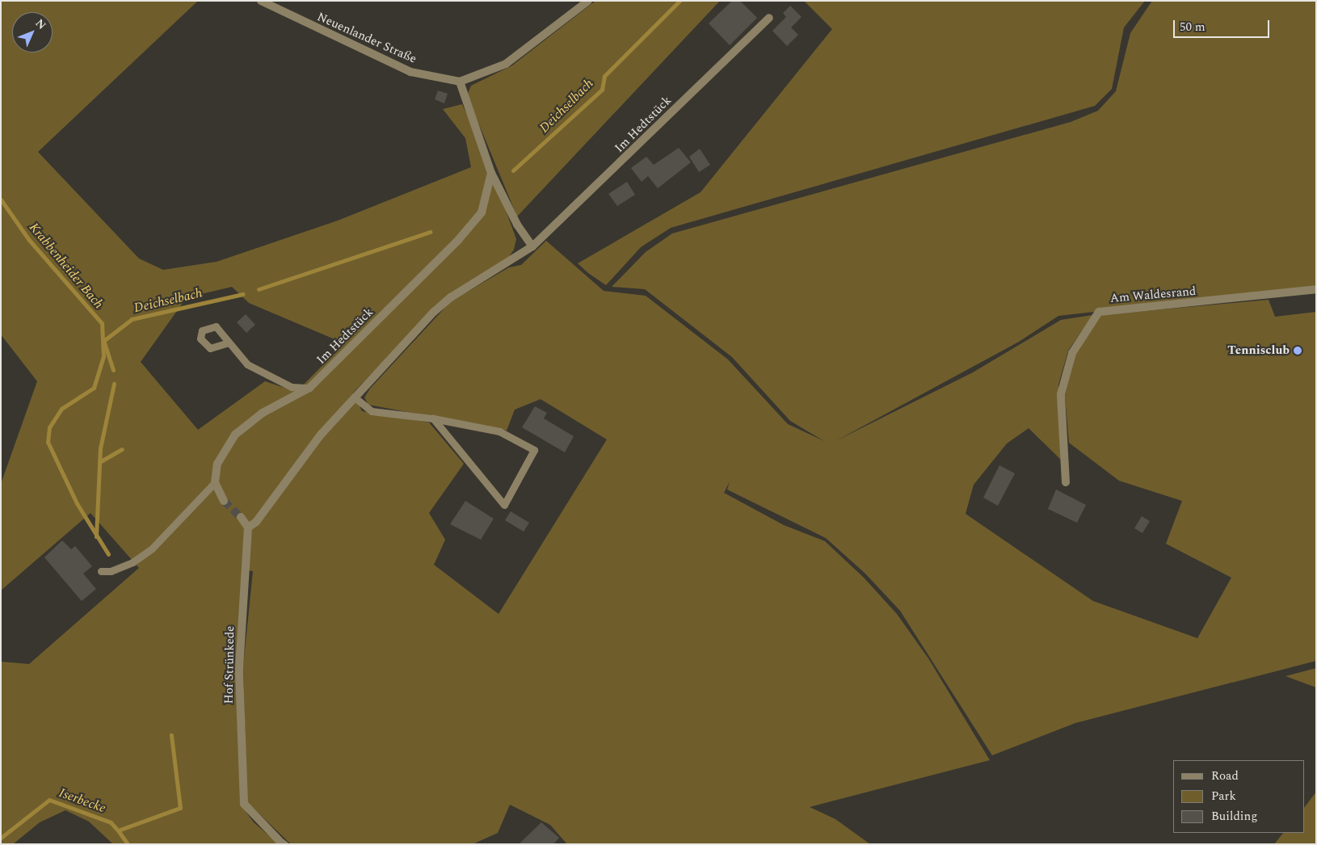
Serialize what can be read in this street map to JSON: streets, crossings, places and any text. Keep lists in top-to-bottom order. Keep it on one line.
{"streets":{"street":["Neuenlander Straße","Im Hedtstück","Am Waldesrand","Hof Strünkede"]},"crossings":[["Im Hedtstück","Hof Strünkede"]],"water":["Deichselbach","Krabbenheider Bach","Iserbecke"],"places":["Tennisclub"],"legend":["Road","Park","Building"],"scale_bar":"50 m","north":"top right"}
